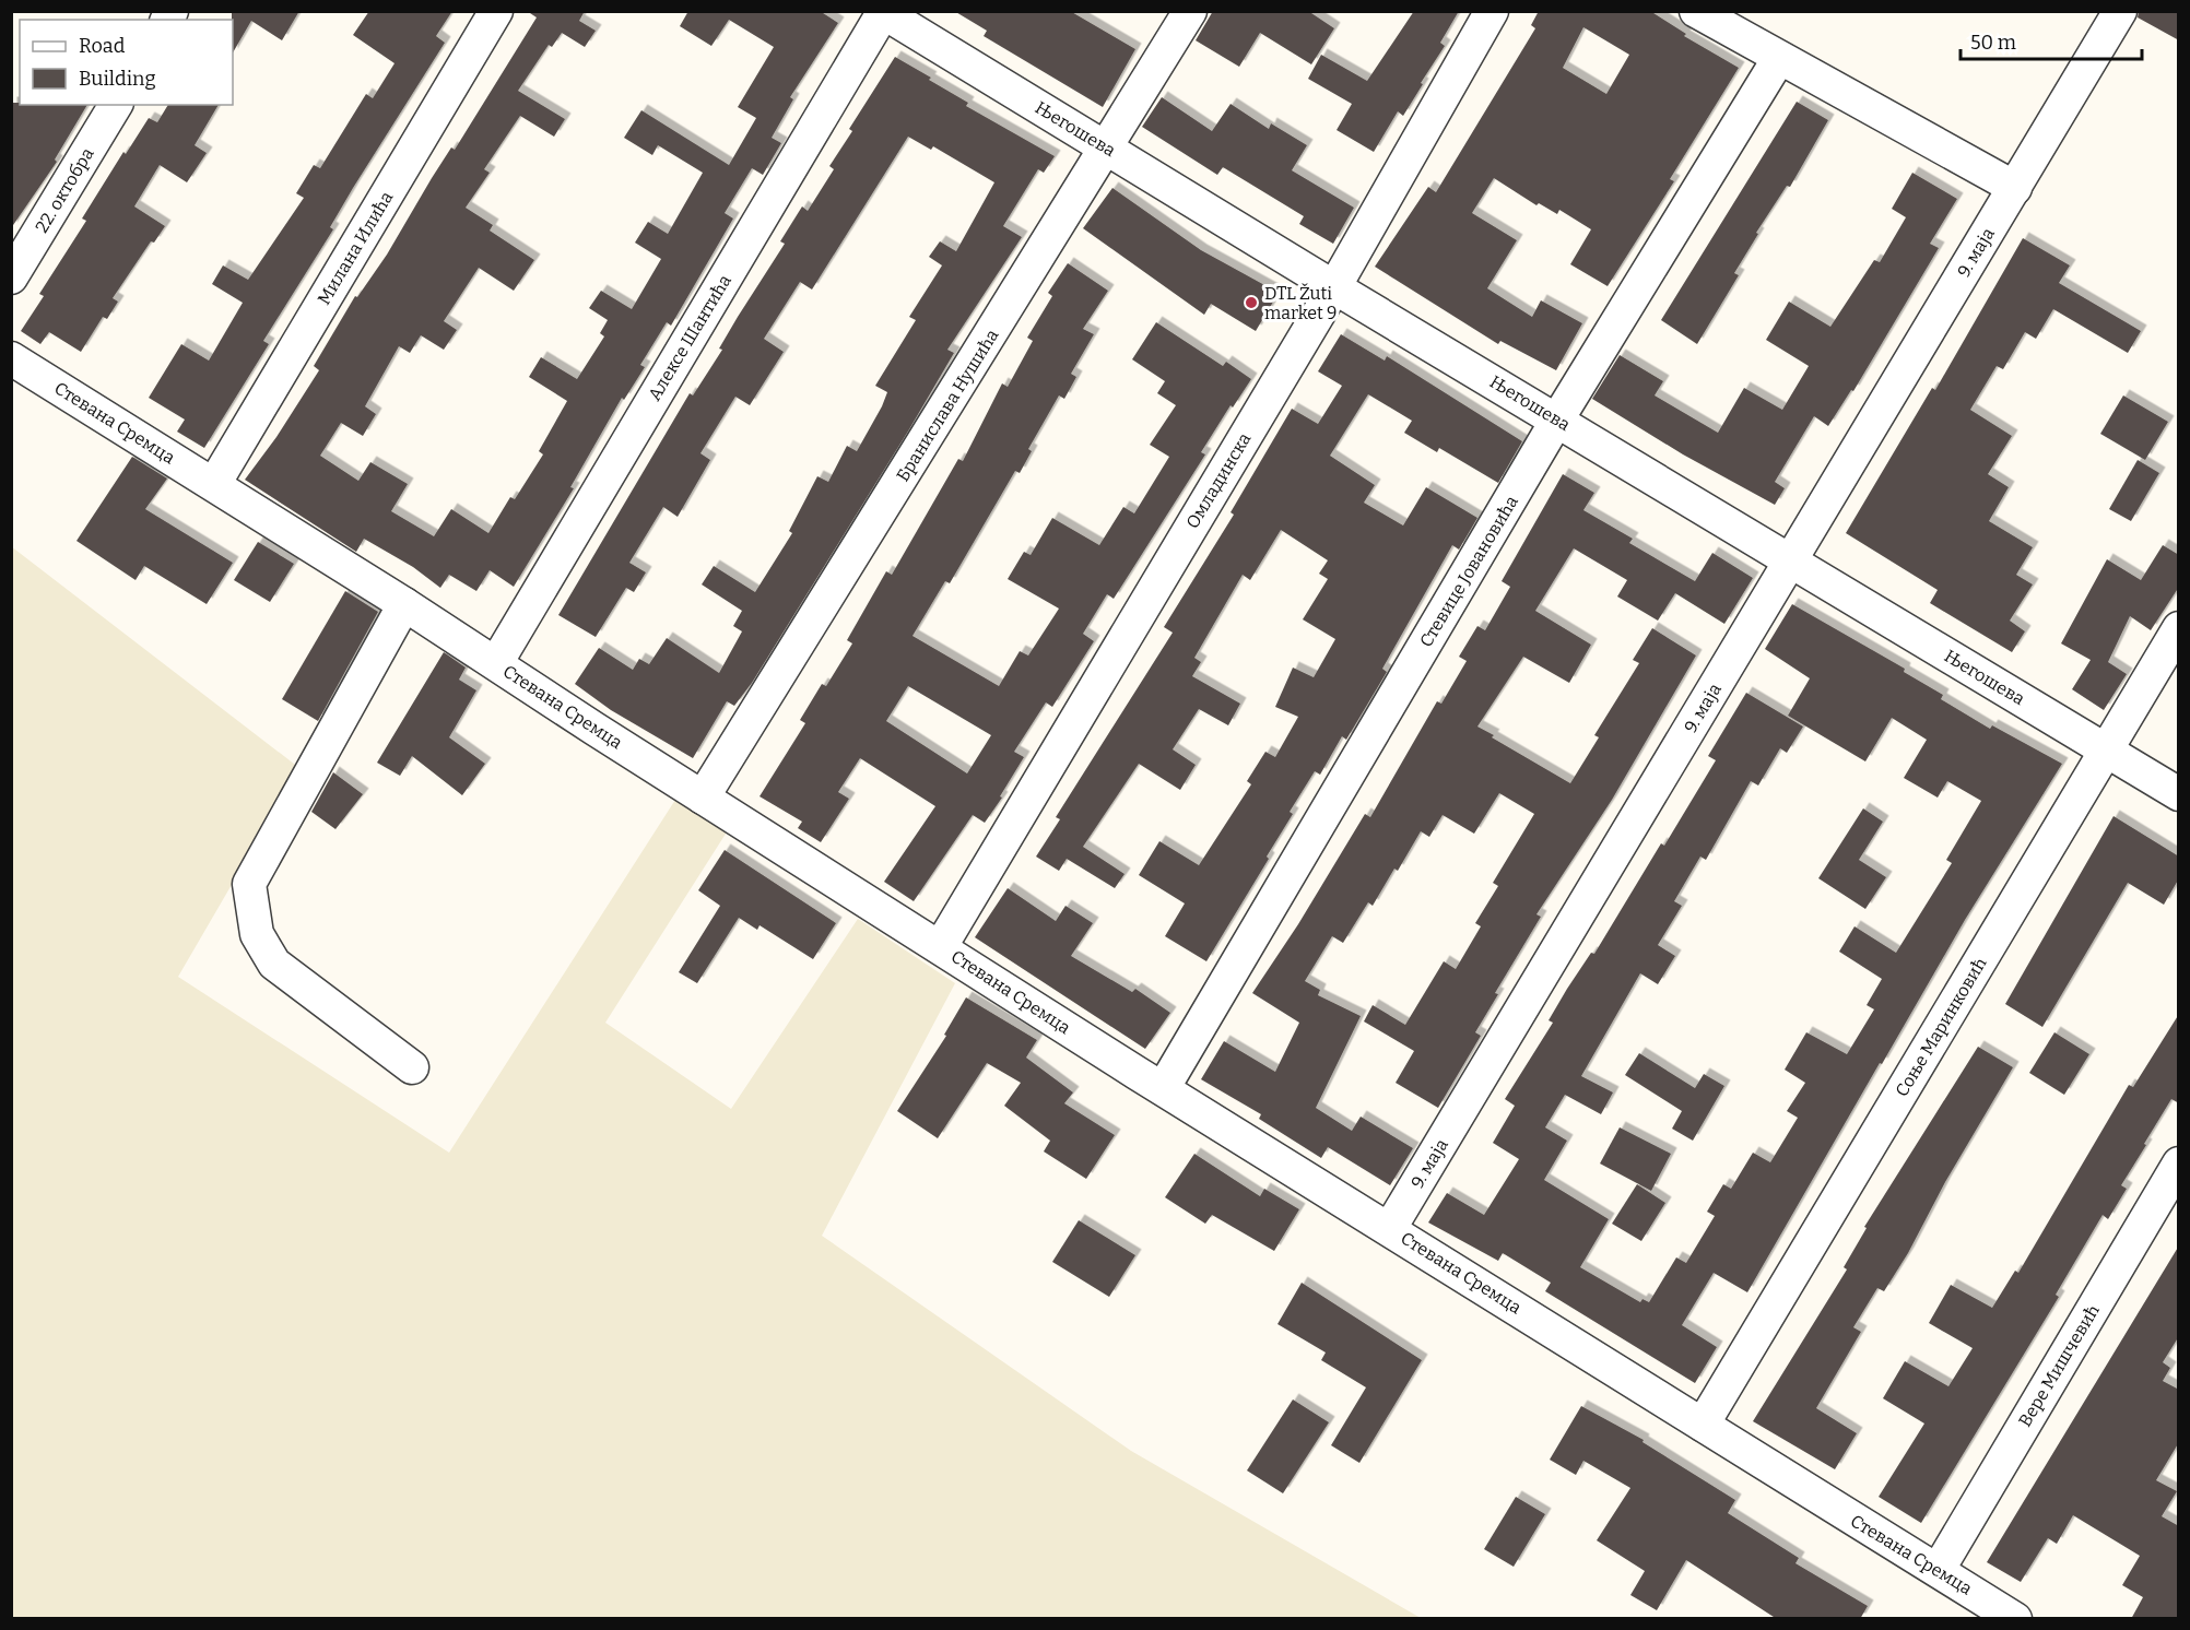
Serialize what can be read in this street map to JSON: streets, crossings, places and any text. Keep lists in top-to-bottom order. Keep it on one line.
{"streets":{"street":["Његошева","22. октобра","Милана Илића","9. маја","Алексе Шантића","Бранислава Нушића","Стевана Сремца","Омладинска","Стевице Јовановића","Соње Маринковић","Вере Мишчевић"]},"crossings":[["Његошева","9. маја"],["Његошева","Алексе Шантића"],["Његошева","Бранислава Нушића"],["Његошева","Омладинска"],["Његошева","Стевице Јовановића"],["Његошева","Соње Маринковић"],["Милана Илића","Стевана Сремца"],["9. маја","Стевана Сремца"],["Алексе Шантића","Стевана Сремца"],["Бранислава Нушића","Стевана Сремца"],["Стевана Сремца","Омладинска"],["Стевана Сремца","Стевице Јовановића"],["Стевана Сремца","Соње Маринковић"],["Стевана Сремца","Вере Мишчевић"]],"places":["DTL Žuti market 9"],"legend":["Road","Building"],"scale_bar":"50 m"}
